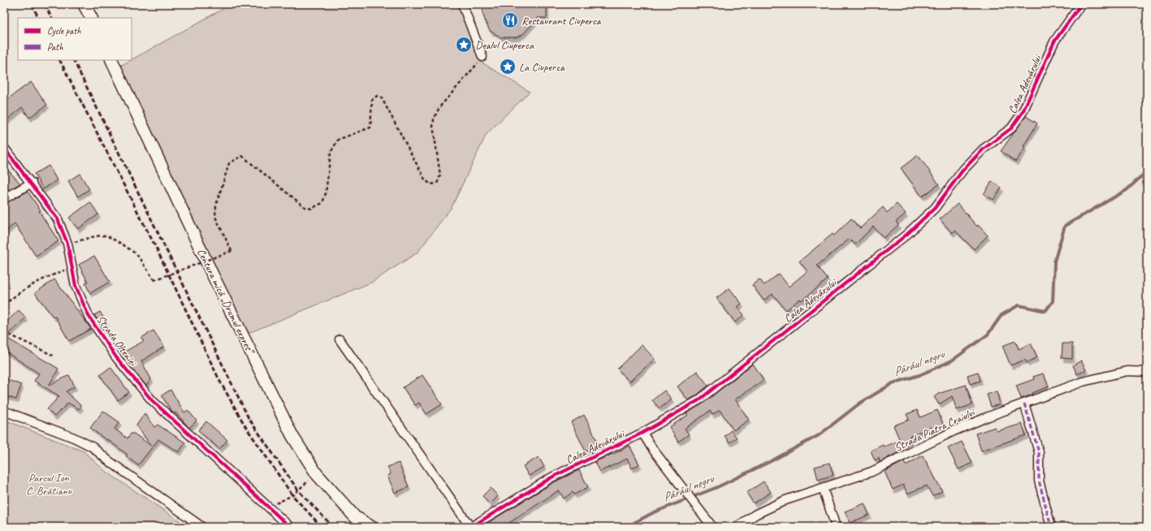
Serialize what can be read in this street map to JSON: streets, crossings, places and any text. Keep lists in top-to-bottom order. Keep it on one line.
{"streets":{"main road":["Centura mică „Drumul expres”"],"street":["Calea Adevărului","Strada Olteniei","Strada Piatra Craiului"]},"water":["Pârâul negru"],"parks":["Parcul Ion C. Brătianu"],"places":{"restaurant":["Restaurant Ciuperca"],"place":["Dealul Ciuperca","La Ciuperca"]},"legend":["Cycle path","Path"]}
